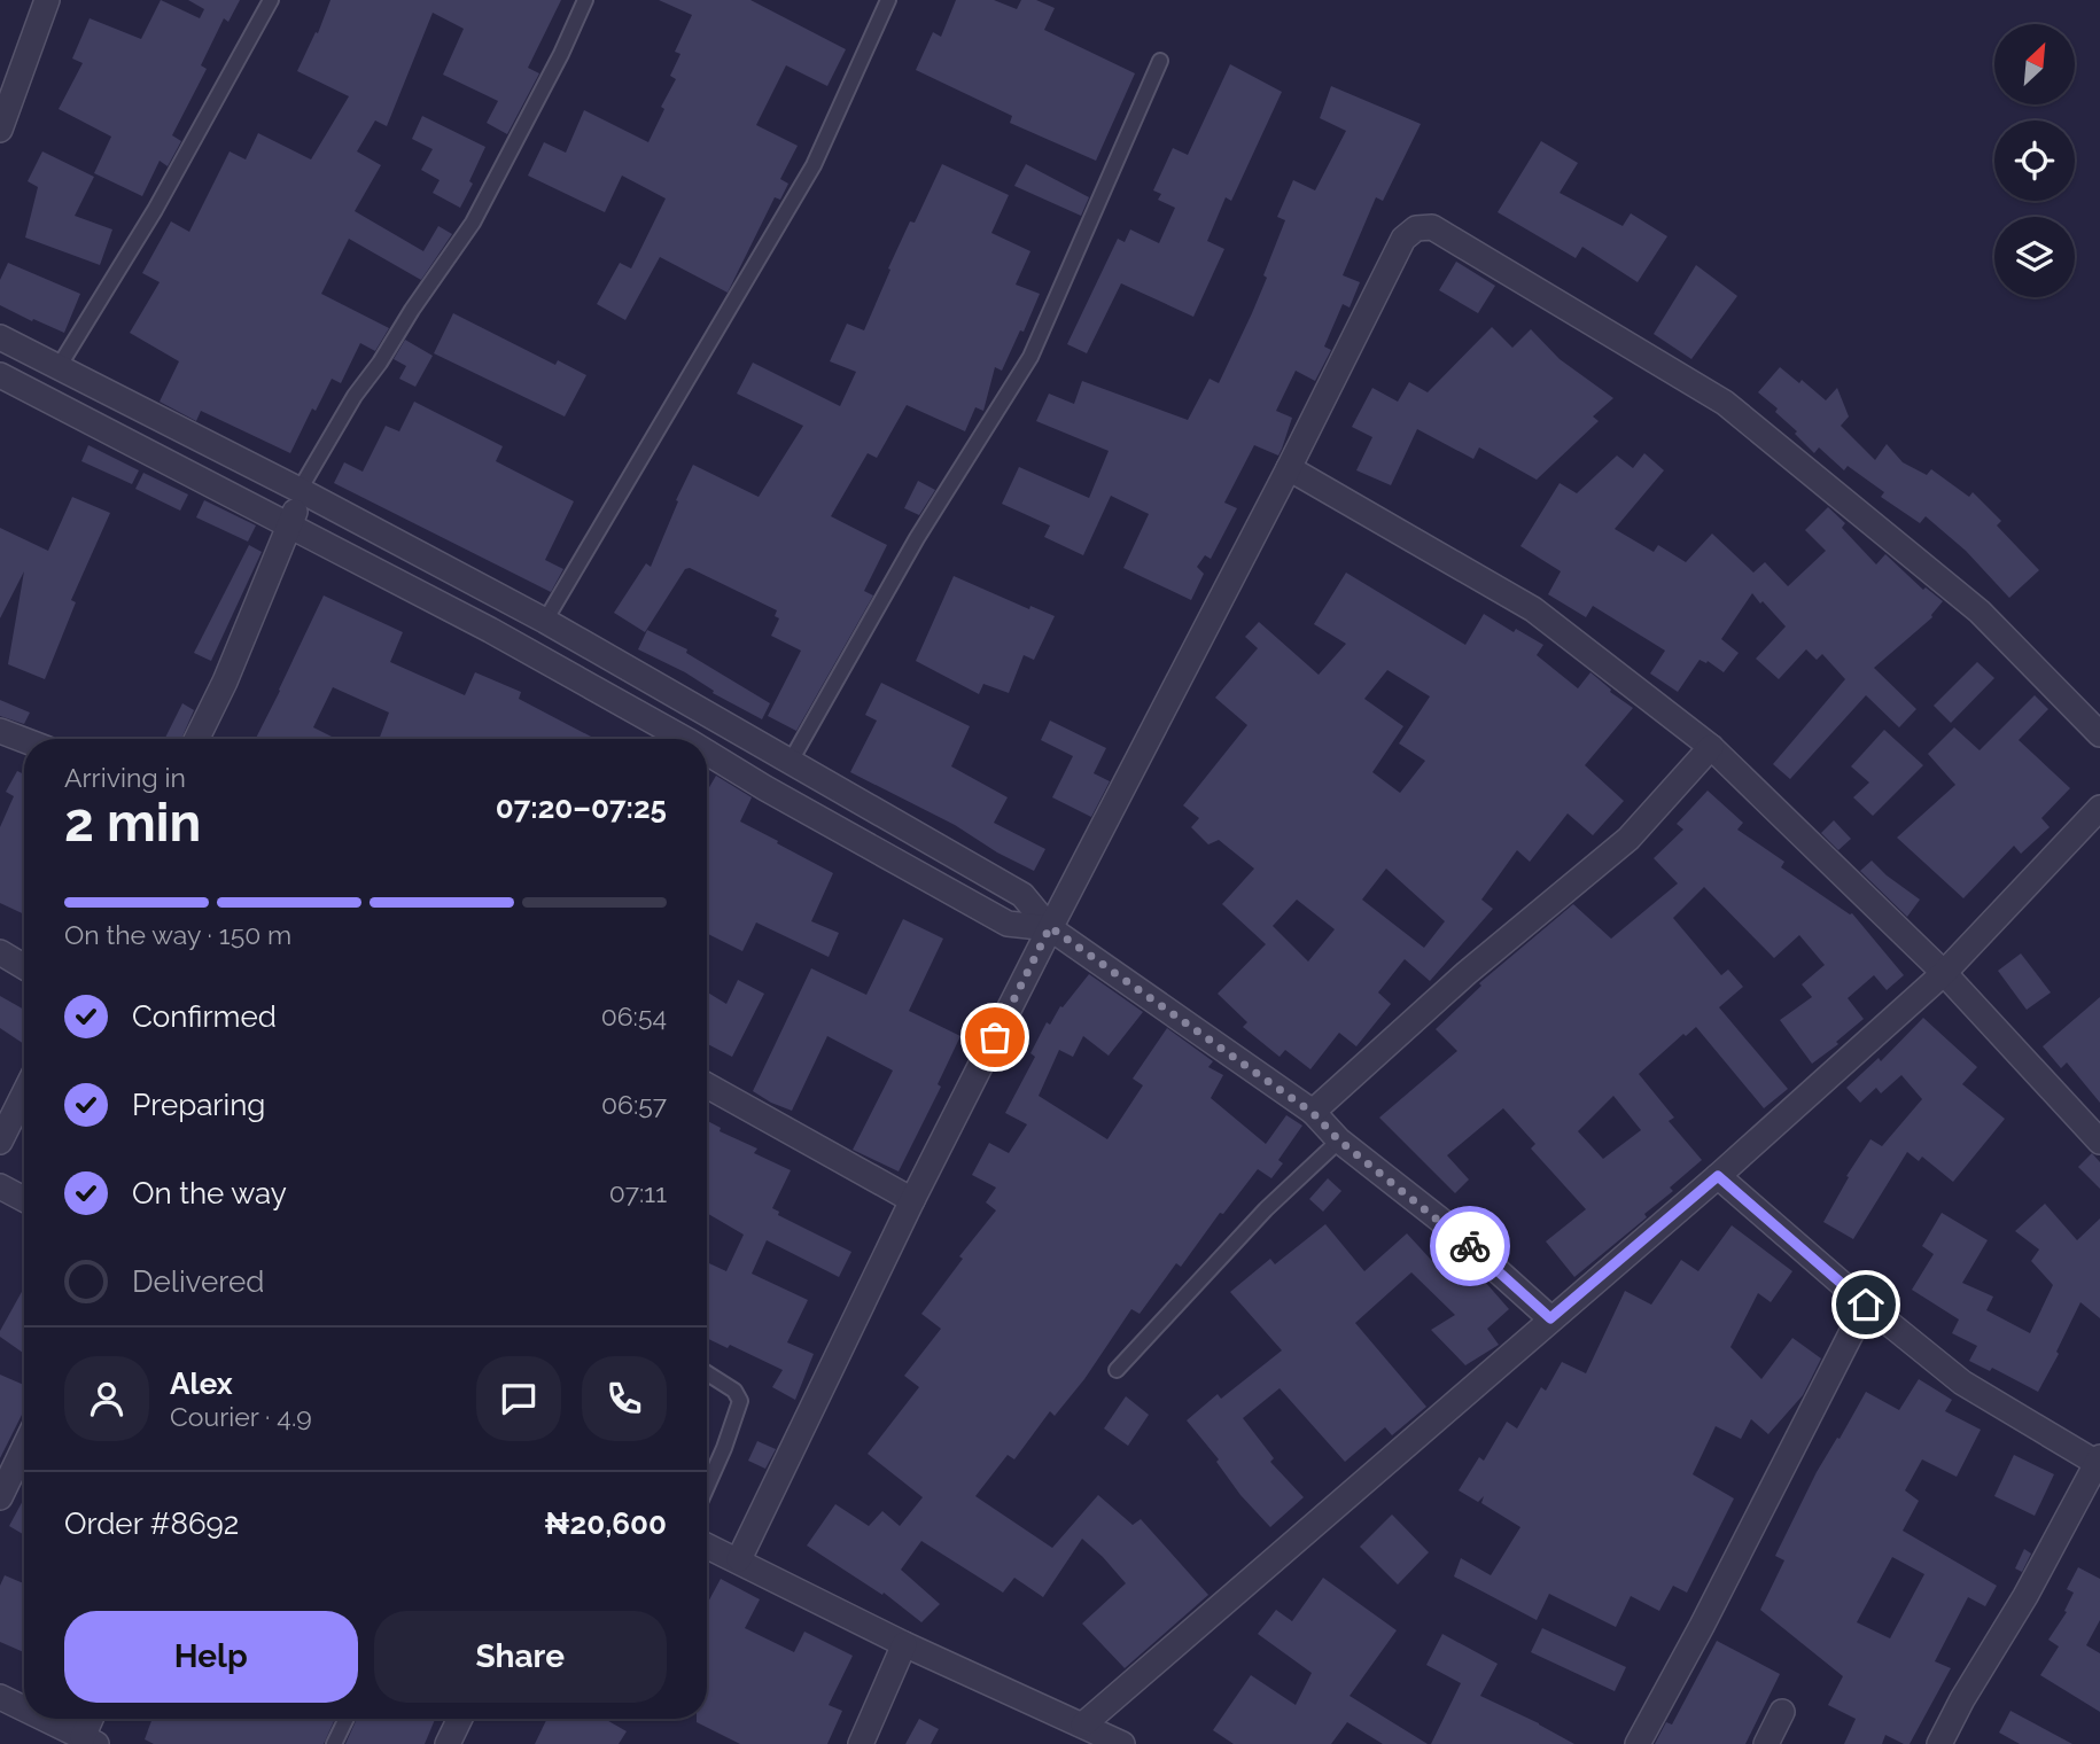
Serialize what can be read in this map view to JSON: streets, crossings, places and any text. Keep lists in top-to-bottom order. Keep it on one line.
{"north":"top right","page":{"heading":["2 min","Arriving in","07:20–07:25"],"panel":["Alex","Courier · 4.9","Order #8692","₦20,600"],"bar":"On the way · 150 m","list":[["Confirmed","06:54"],["Preparing","06:57"],["On the way","07:11"],"Delivered"],"buttons":["Help","Share"]}}
